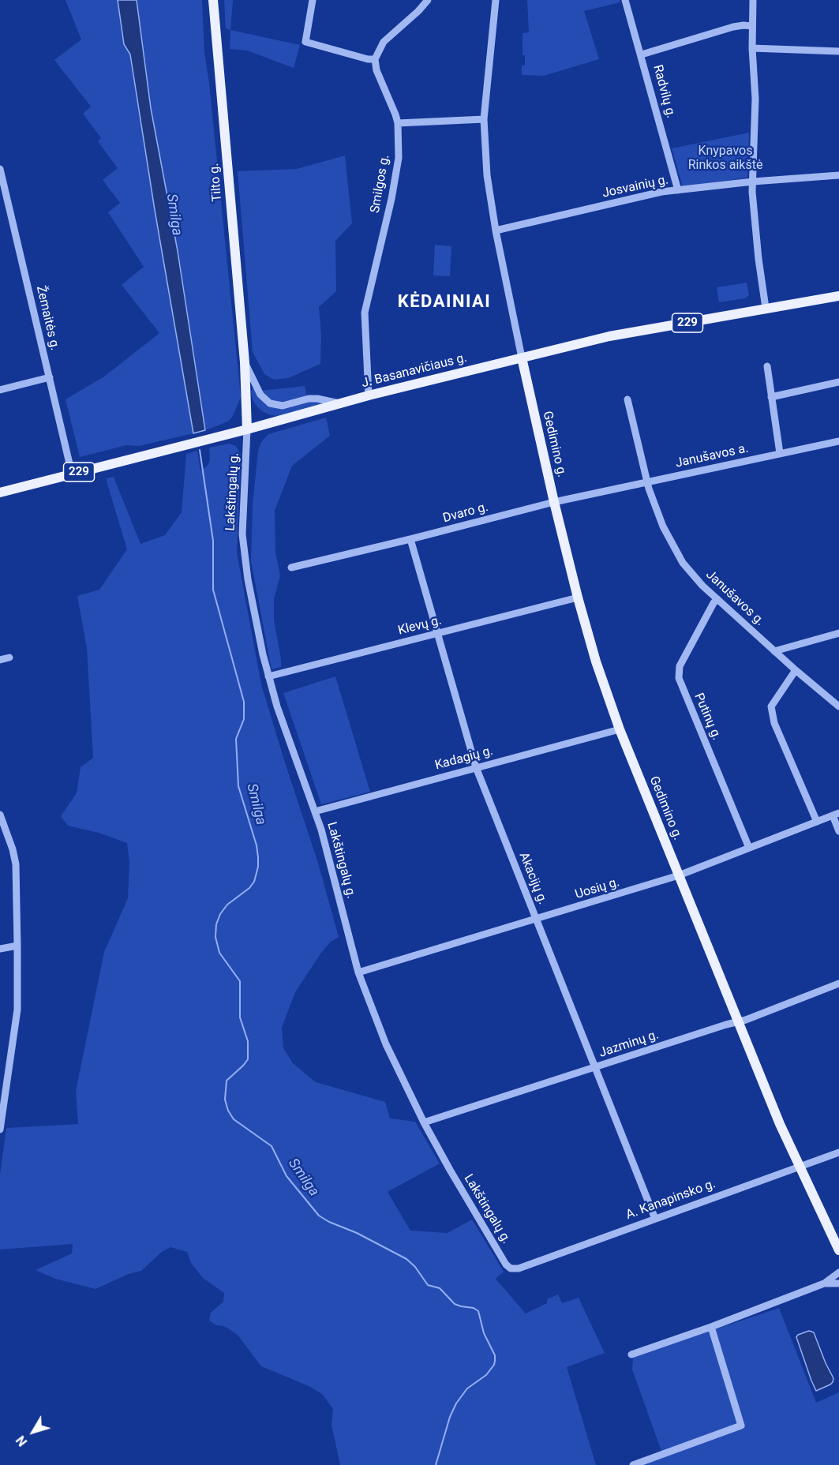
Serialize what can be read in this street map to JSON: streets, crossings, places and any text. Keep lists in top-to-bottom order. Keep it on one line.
{"streets":{"main road":["Tilto g.","229","J. Basanavičiaus g.","Gedimino g."],"street":["Radvilų g.","Smilgos g.","Josvainių g.","Žemaitės g.","Janušavos a.","Lakštingalų g.","Dvaro g.","Janušavos g.","Klevų g.","Putinų g.","Kadagių g.","Akacijų g.","Uosių g.","Jazminų g.","A. Kanapinsko g."]},"crossings":[["Radvilų g.","Josvainių g."],["Tilto g.","J. Basanavičiaus g."],["Tilto g.","Lakštingalų g."],["Smilgos g.","J. Basanavičiaus g."],["Žemaitės g.","J. Basanavičiaus g."],["J. Basanavičiaus g.","Gedimino g."],["J. Basanavičiaus g.","Lakštingalų g."],["Gedimino g.","Dvaro g."],["Gedimino g.","Klevų g."],["Gedimino g.","Kadagių g."],["Gedimino g.","Uosių g."],["Gedimino g.","Jazminų g."],["Gedimino g.","A. Kanapinsko g."],["Janušavos a.","Dvaro g."],["Janušavos a.","Janušavos g."],["Lakštingalų g.","Klevų g."],["Lakštingalų g.","Kadagių g."],["Lakštingalų g.","Uosių g."],["Lakštingalų g.","Jazminų g."],["Lakštingalų g.","A. Kanapinsko g."],["Dvaro g.","Janušavos g."],["Dvaro g.","Akacijų g."],["Janušavos g.","Putinų g."],["Klevų g.","Akacijų g."],["Putinų g.","Uosių g."],["Kadagių g.","Akacijų g."],["Akacijų g.","Uosių g."],["Akacijų g.","Jazminų g."],["Akacijų g.","A. Kanapinsko g."]],"districts":["KĖDAINIAI"],"water":["Smilga"],"parks":["Knypavos Rinkos aikštė"],"north":"bottom left"}
